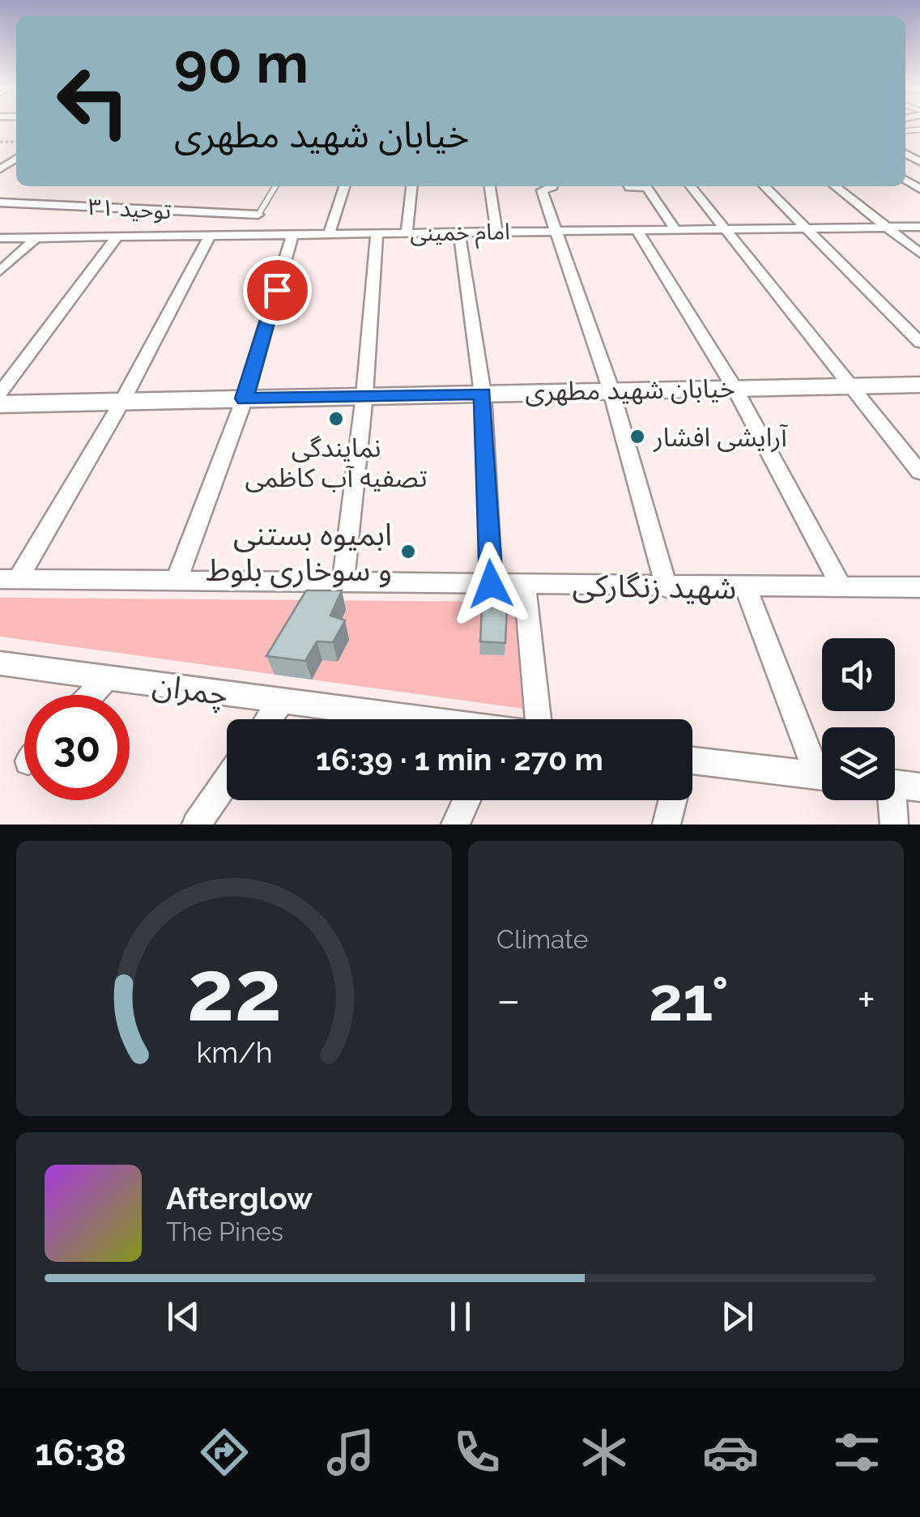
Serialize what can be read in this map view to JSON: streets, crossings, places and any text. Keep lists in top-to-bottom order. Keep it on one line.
{"streets":{"main road":["خیابان شهید مطهری"],"street":["توحید ۳۱","امام خمینی","شهید زنگارکی","چمران"]},"places":["نمایندگی تصفیه آب کاظمی","آرایشی افشار","ابمیوه بستنی و ‌سوخاری بلوط"],"page":{"turn":["90 m","خیابان شهید مطهری"],"limit":"30","trip":"16:39 · 1 min · 270 m","tile":"Climate","heat":["−","21°","+"],"song":["Afterglow","The Pines"],"tabs":"16:38","gauge":["22","km/h"]}}
